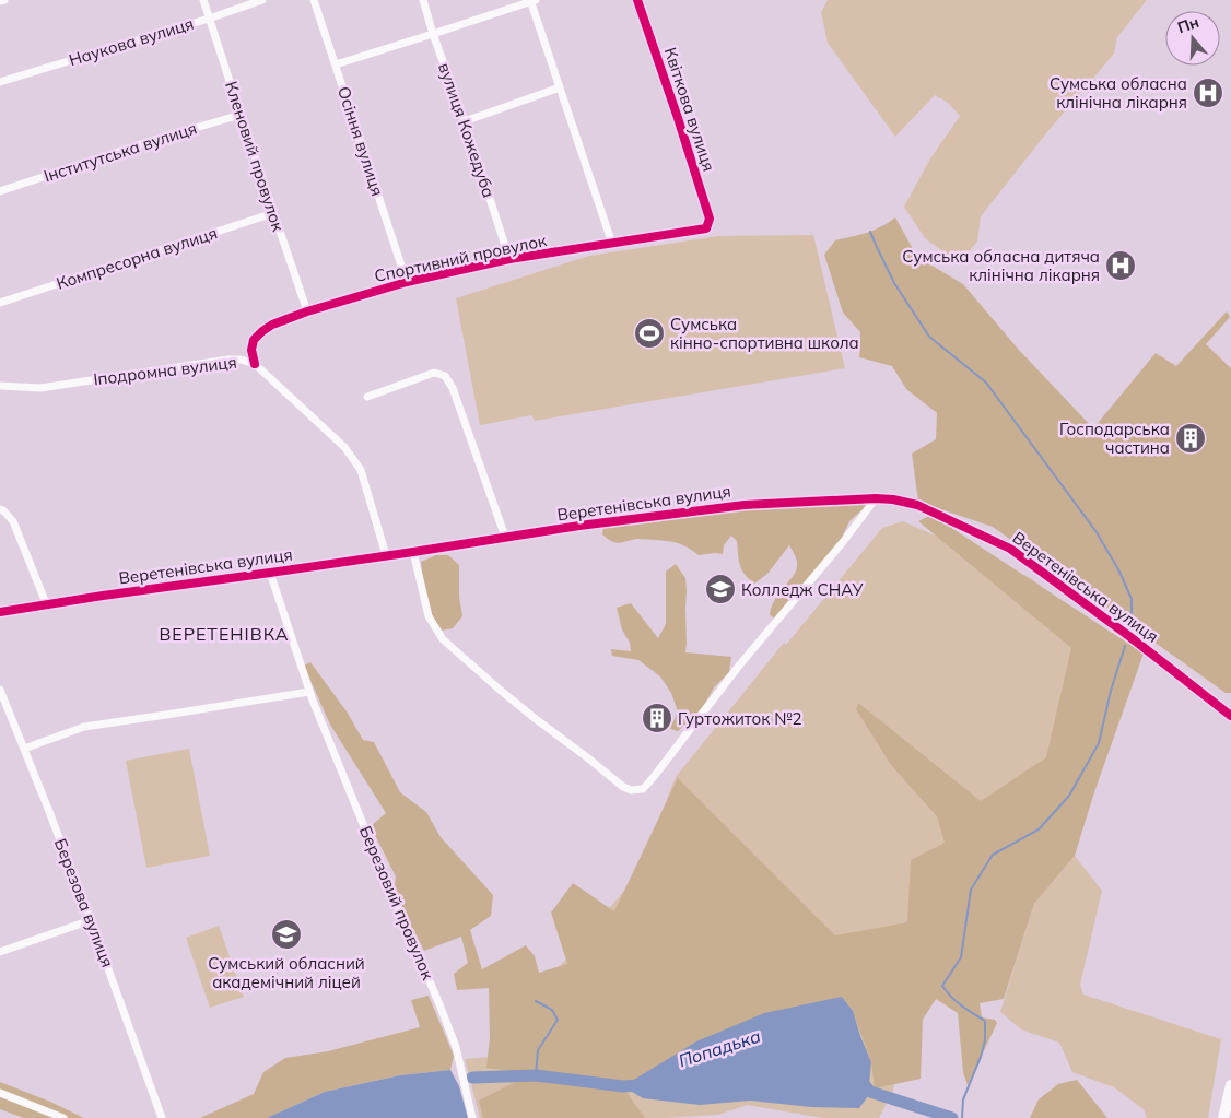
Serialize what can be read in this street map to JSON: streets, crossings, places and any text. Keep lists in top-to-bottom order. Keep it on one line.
{"streets":{"street":["Наукова вулиця","Квіткова вулиця","вулиця Кожедуба","Осіння вулиця","Інститутська вулиця","Кленовий провулок","Компресорна вулиця","Спортивний провулок","Іподромна вулиця","Веретенівська вулиця","Березова вулиця","Березовий провулок"]},"crossings":[["Наукова вулиця","Кленовий провулок"],["Квіткова вулиця","Спортивний провулок"],["вулиця Кожедуба","Спортивний провулок"],["Осіння вулиця","Спортивний провулок"],["Інститутська вулиця","Кленовий провулок"],["Кленовий провулок","Компресорна вулиця"],["Кленовий провулок","Спортивний провулок"],["Спортивний провулок","Іподромна вулиця"],["Іподромна вулиця","Веретенівська вулиця"],["Веретенівська вулиця","Березовий провулок"]],"districts":["ВЕРЕТЕНІВКА"],"water":["Попадька"],"places":{"hospital":["Сумська обласна клінічна лікарня","Сумська обласна дитяча клінічна лікарня"],"sports":["Сумська кінно-спортивна школа"],"building":["Господарська частина","Гуртожиток №2"],"school or university":["Колледж СНАУ","Сумський обласний академічний ліцей"]},"north":"top"}
